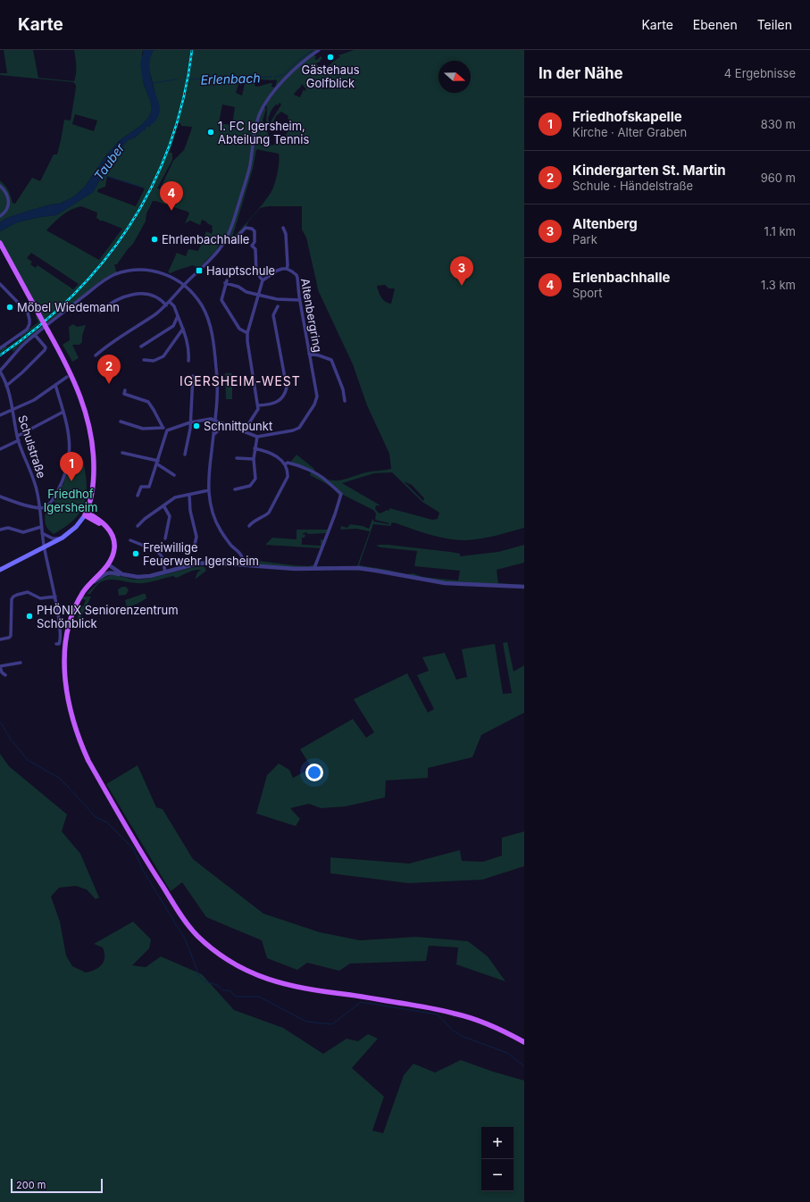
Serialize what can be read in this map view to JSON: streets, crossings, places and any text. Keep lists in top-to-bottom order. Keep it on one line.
{"streets":{"street":["Altenbergring","Schulstraße"]},"districts":["IGERSHEIM-WEST"],"water":["Erlenbach","Tauber"],"parks":["Friedhof Igersheim"],"places":{"other":["Gästehaus Golfblick","1. FC Igersheim, Abteilung Tennis","Ehrlenbachhalle","Möbel Wiedemann","Schnittpunkt","Freiwillige Feuerwehr Igersheim","PHÖNIX Seniorenzentrum Schönblick"],"transit":["Hauptschule"]},"scale_bar":"200 m","north":"right","page":{"header":"Karte","nav":["Karte","Ebenen","Teilen"],"heading":["In der Nähe","4 Ergebnisse"],"list":[{"mark":"1","name":"Friedhofskapelle","note":"Kirche · Alter Graben","value":"830 m"},{"mark":"2","name":"Kindergarten St. Martin","note":"Schule · Händelstraße","value":"960 m"},{"mark":"3","name":"Altenberg","note":"Park","value":"1.1 km"},{"mark":"4","name":"Erlenbachhalle","note":"Sport","value":"1.3 km"}],"pins":["4","3","2","1"],"map_buttons":["+","−"],"scale":"200 m"}}
